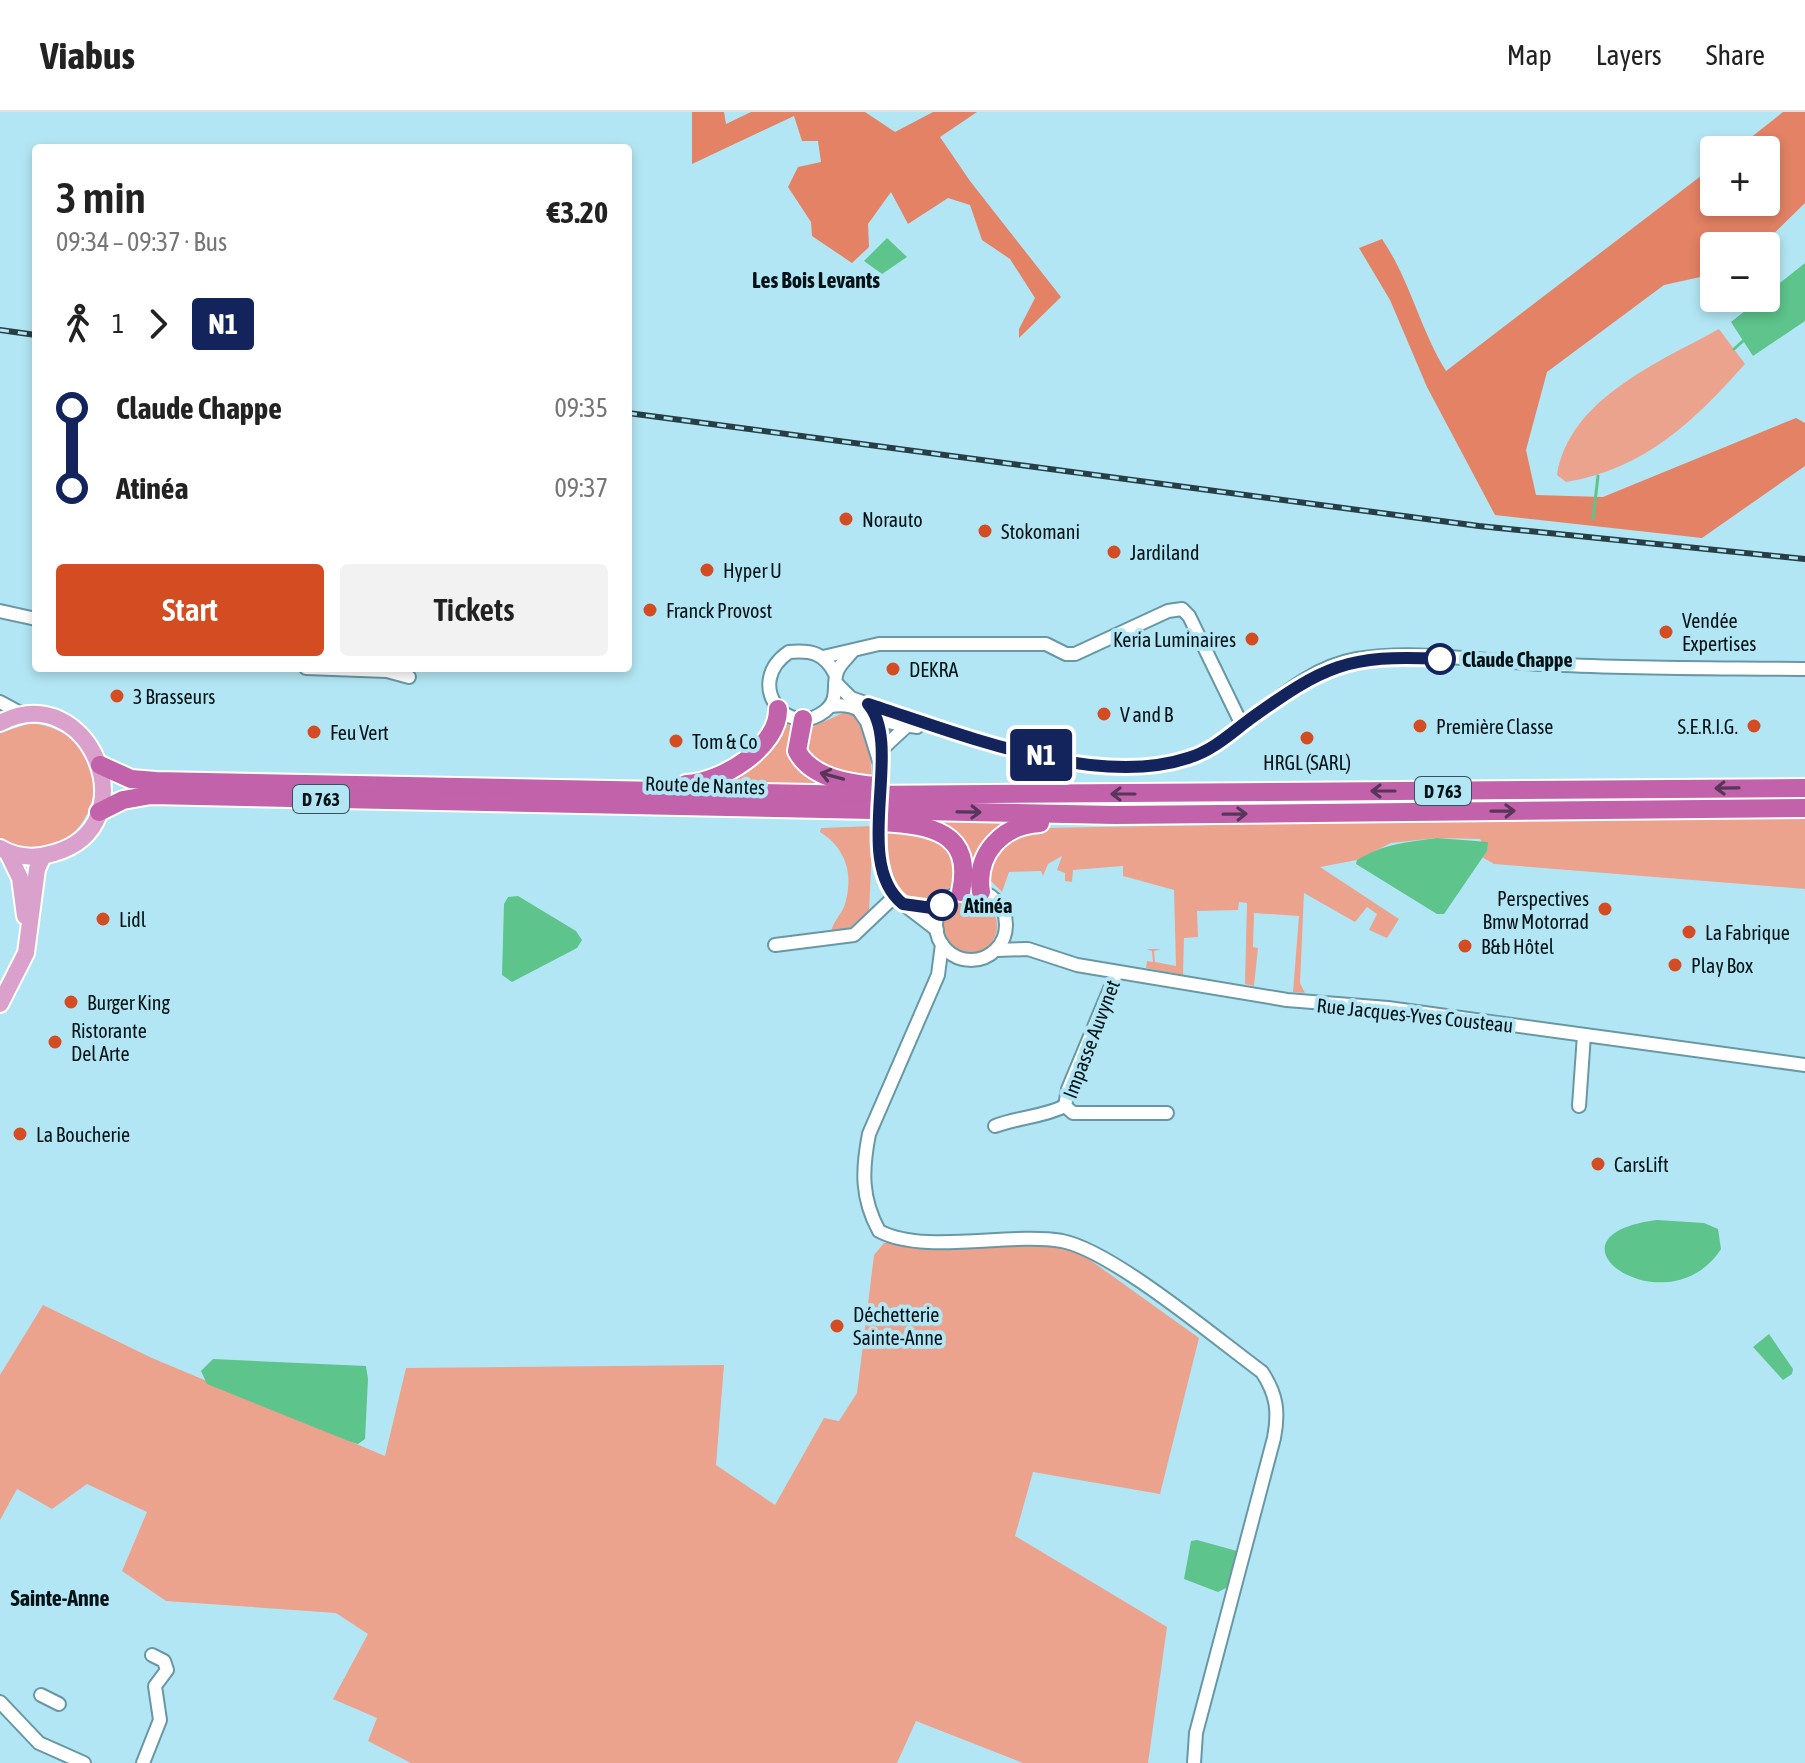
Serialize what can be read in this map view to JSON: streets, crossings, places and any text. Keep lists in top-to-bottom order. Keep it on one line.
{"streets":{"highway":["Route de Nantes","D 763"],"street":["Rue Jacques-Yves Cousteau","Impasse Auvynet"]},"crossings":[["Rue Jacques-Yves Cousteau","Impasse Auvynet"]],"districts":["Les Bois Levants","Sainte-Anne"],"places":["Norauto","Stokomani","Jardiland","Hyper U","Franck Provost","Vendée Expertises","Keria Luminaires","Claude Chappe","DEKRA","3 Brasseurs","V and B","Première Classe","S.E.R.I.G.","Feu Vert","HRGL (SARL)","Tom & Co","Atinéa","Perspectives Bmw Motorrad","Lidl","La Fabrique","B&b Hôtel","Play Box","Burger King","Ristorante Del Arte","La Boucherie","CarsLift","Déchetterie Sainte-Anne"],"lines":["bus line N1"],"page":{"header":"Viabus","nav":["Map","Layers","Share"],"on_map":"N1","map_buttons":["+","−"],"heading":["3 min","09:34 – 09:37 · Bus","€3.20"],"legs":["1","N1"],"list":[{"name":"Claude Chappe","value":"09:35"},{"name":"Atinéa","value":"09:37"}],"buttons":["Start","Tickets"]}}
